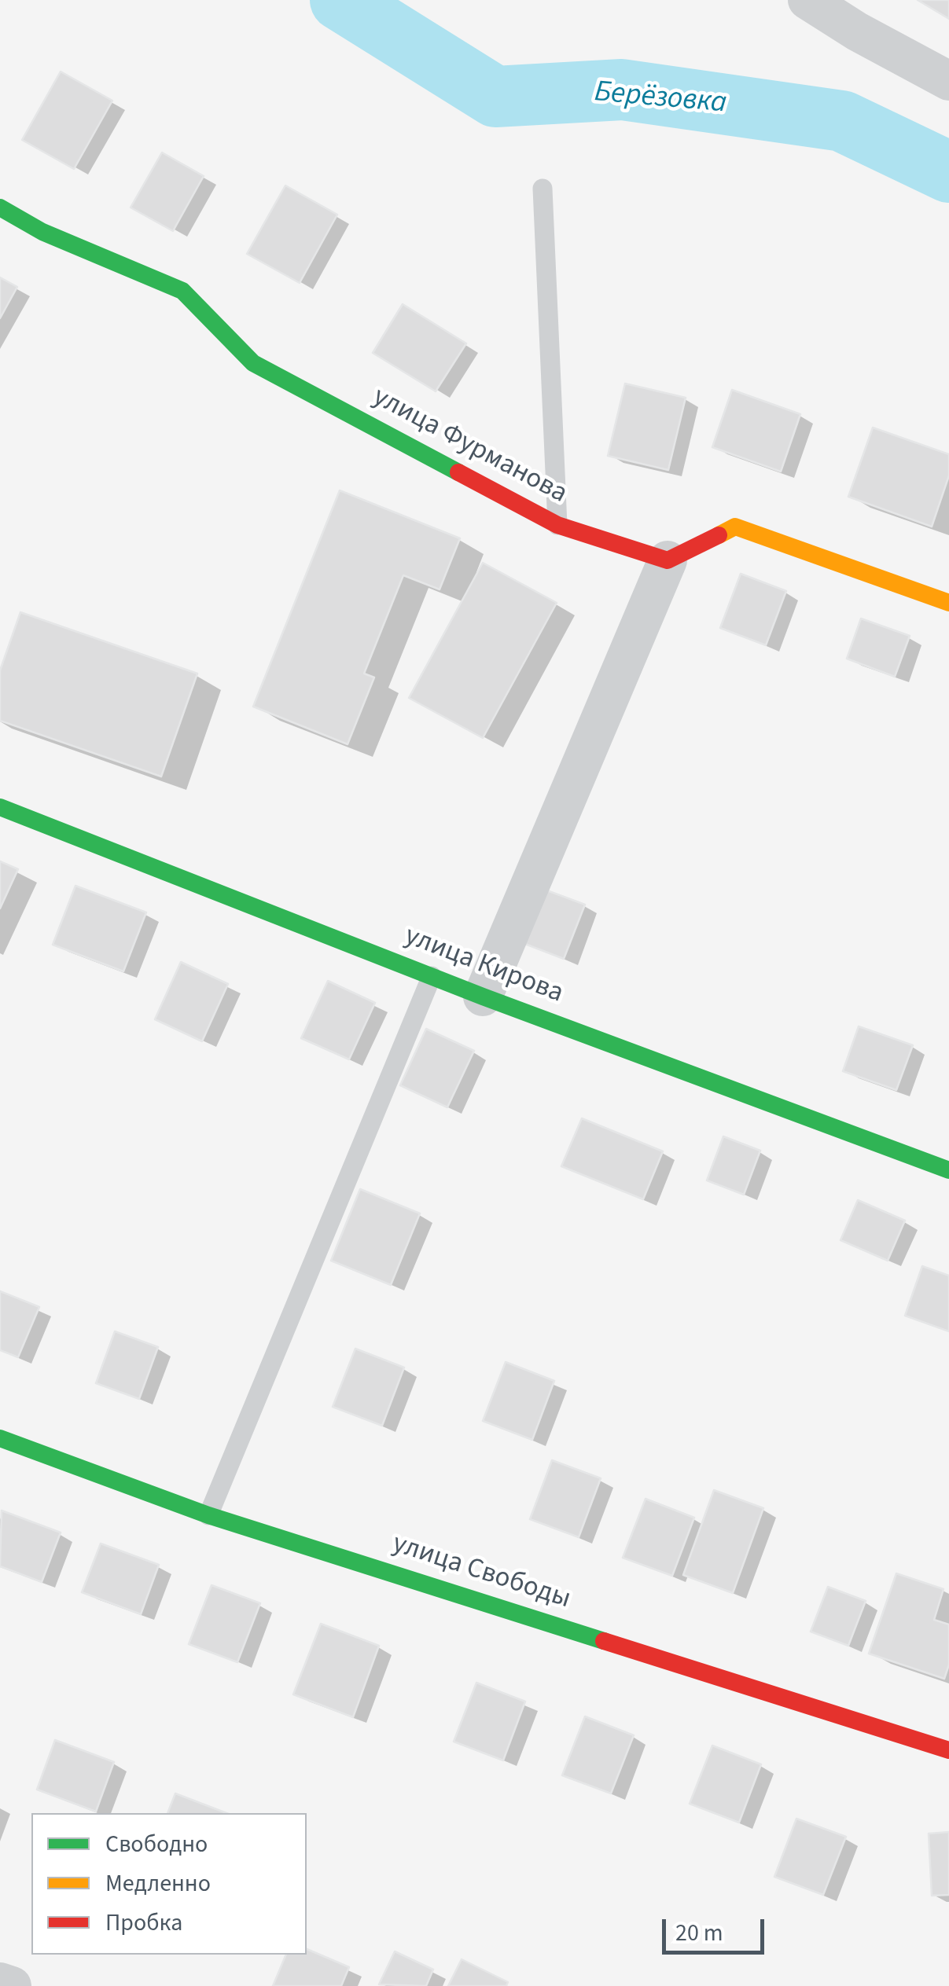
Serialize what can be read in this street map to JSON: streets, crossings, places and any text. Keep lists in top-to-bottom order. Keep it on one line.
{"streets":{"street":["улица Фурманова","улица Кирова","улица Свободы"]},"water":["Берёзовка"],"legend":["Свободно","Медленно","Пробка"],"scale_bar":"20 m"}
